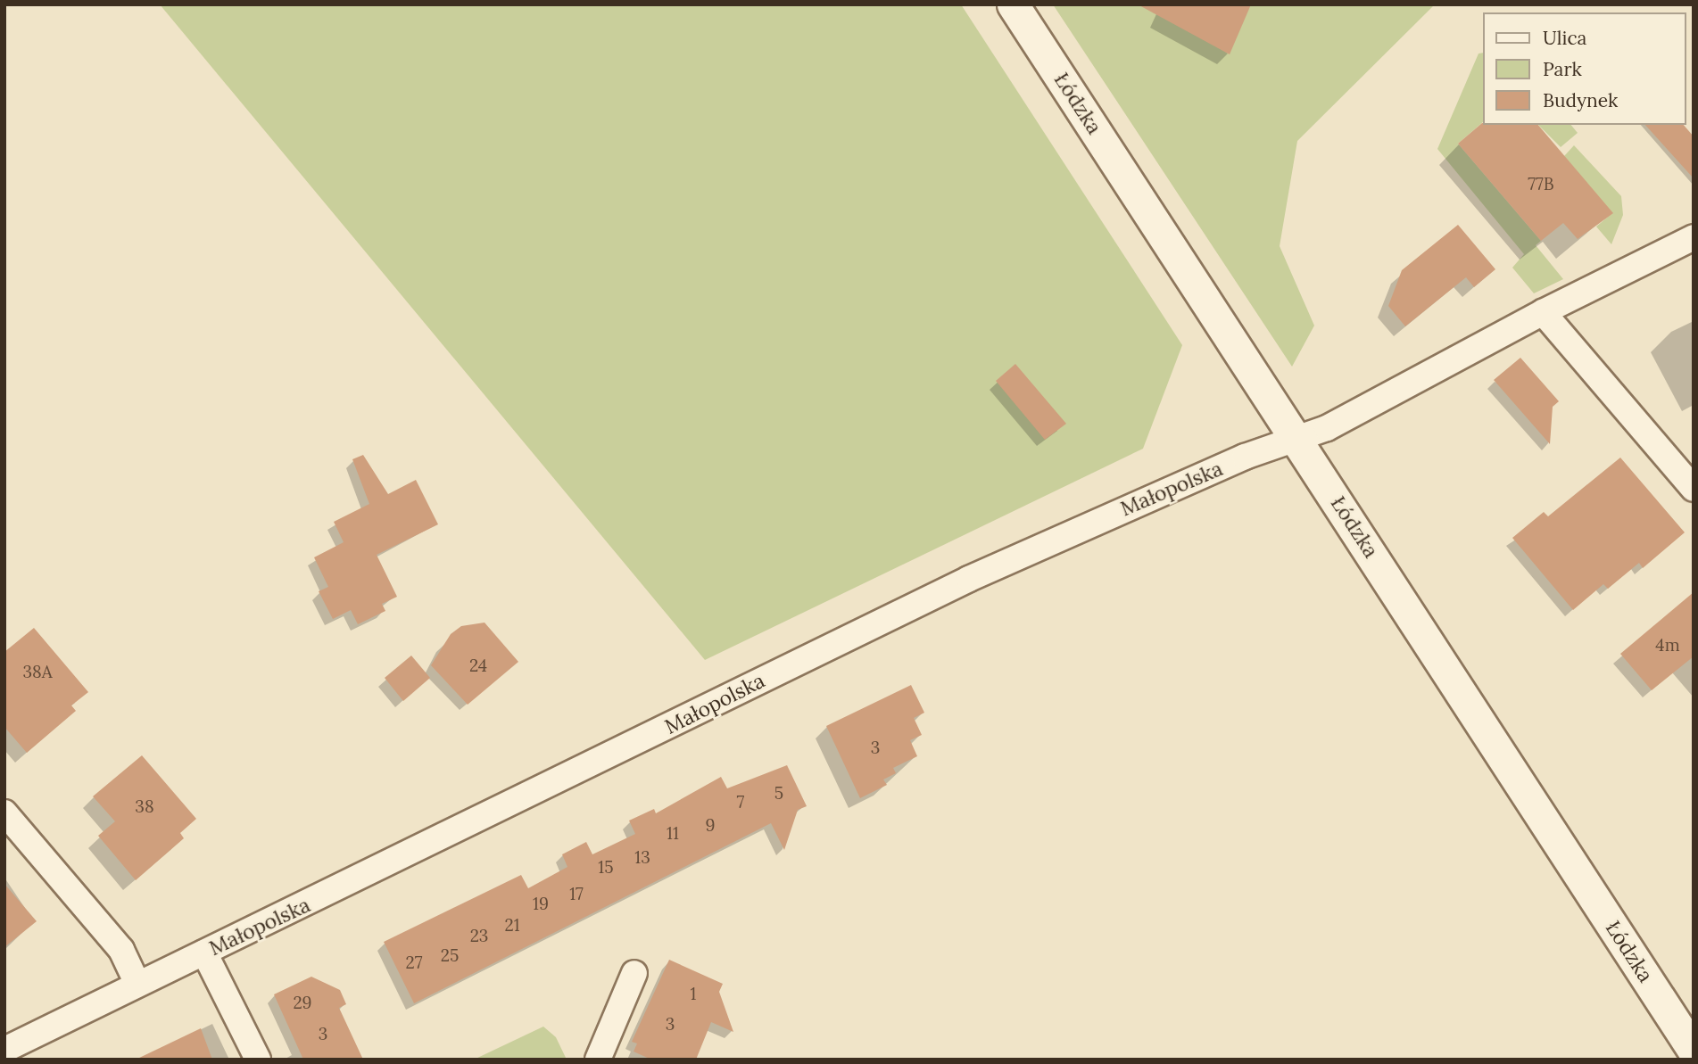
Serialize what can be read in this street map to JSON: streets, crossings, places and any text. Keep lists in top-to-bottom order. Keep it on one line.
{"streets":{"street":["Łódzka","Małopolska"]},"crossings":[["Łódzka","Małopolska"]],"house_numbers":["77B","4m","24","38A","3","5","7","38","9","11","13","15","17","19","21","23","25","27","1","29","3","3"],"legend":["Ulica","Park","Budynek"]}
